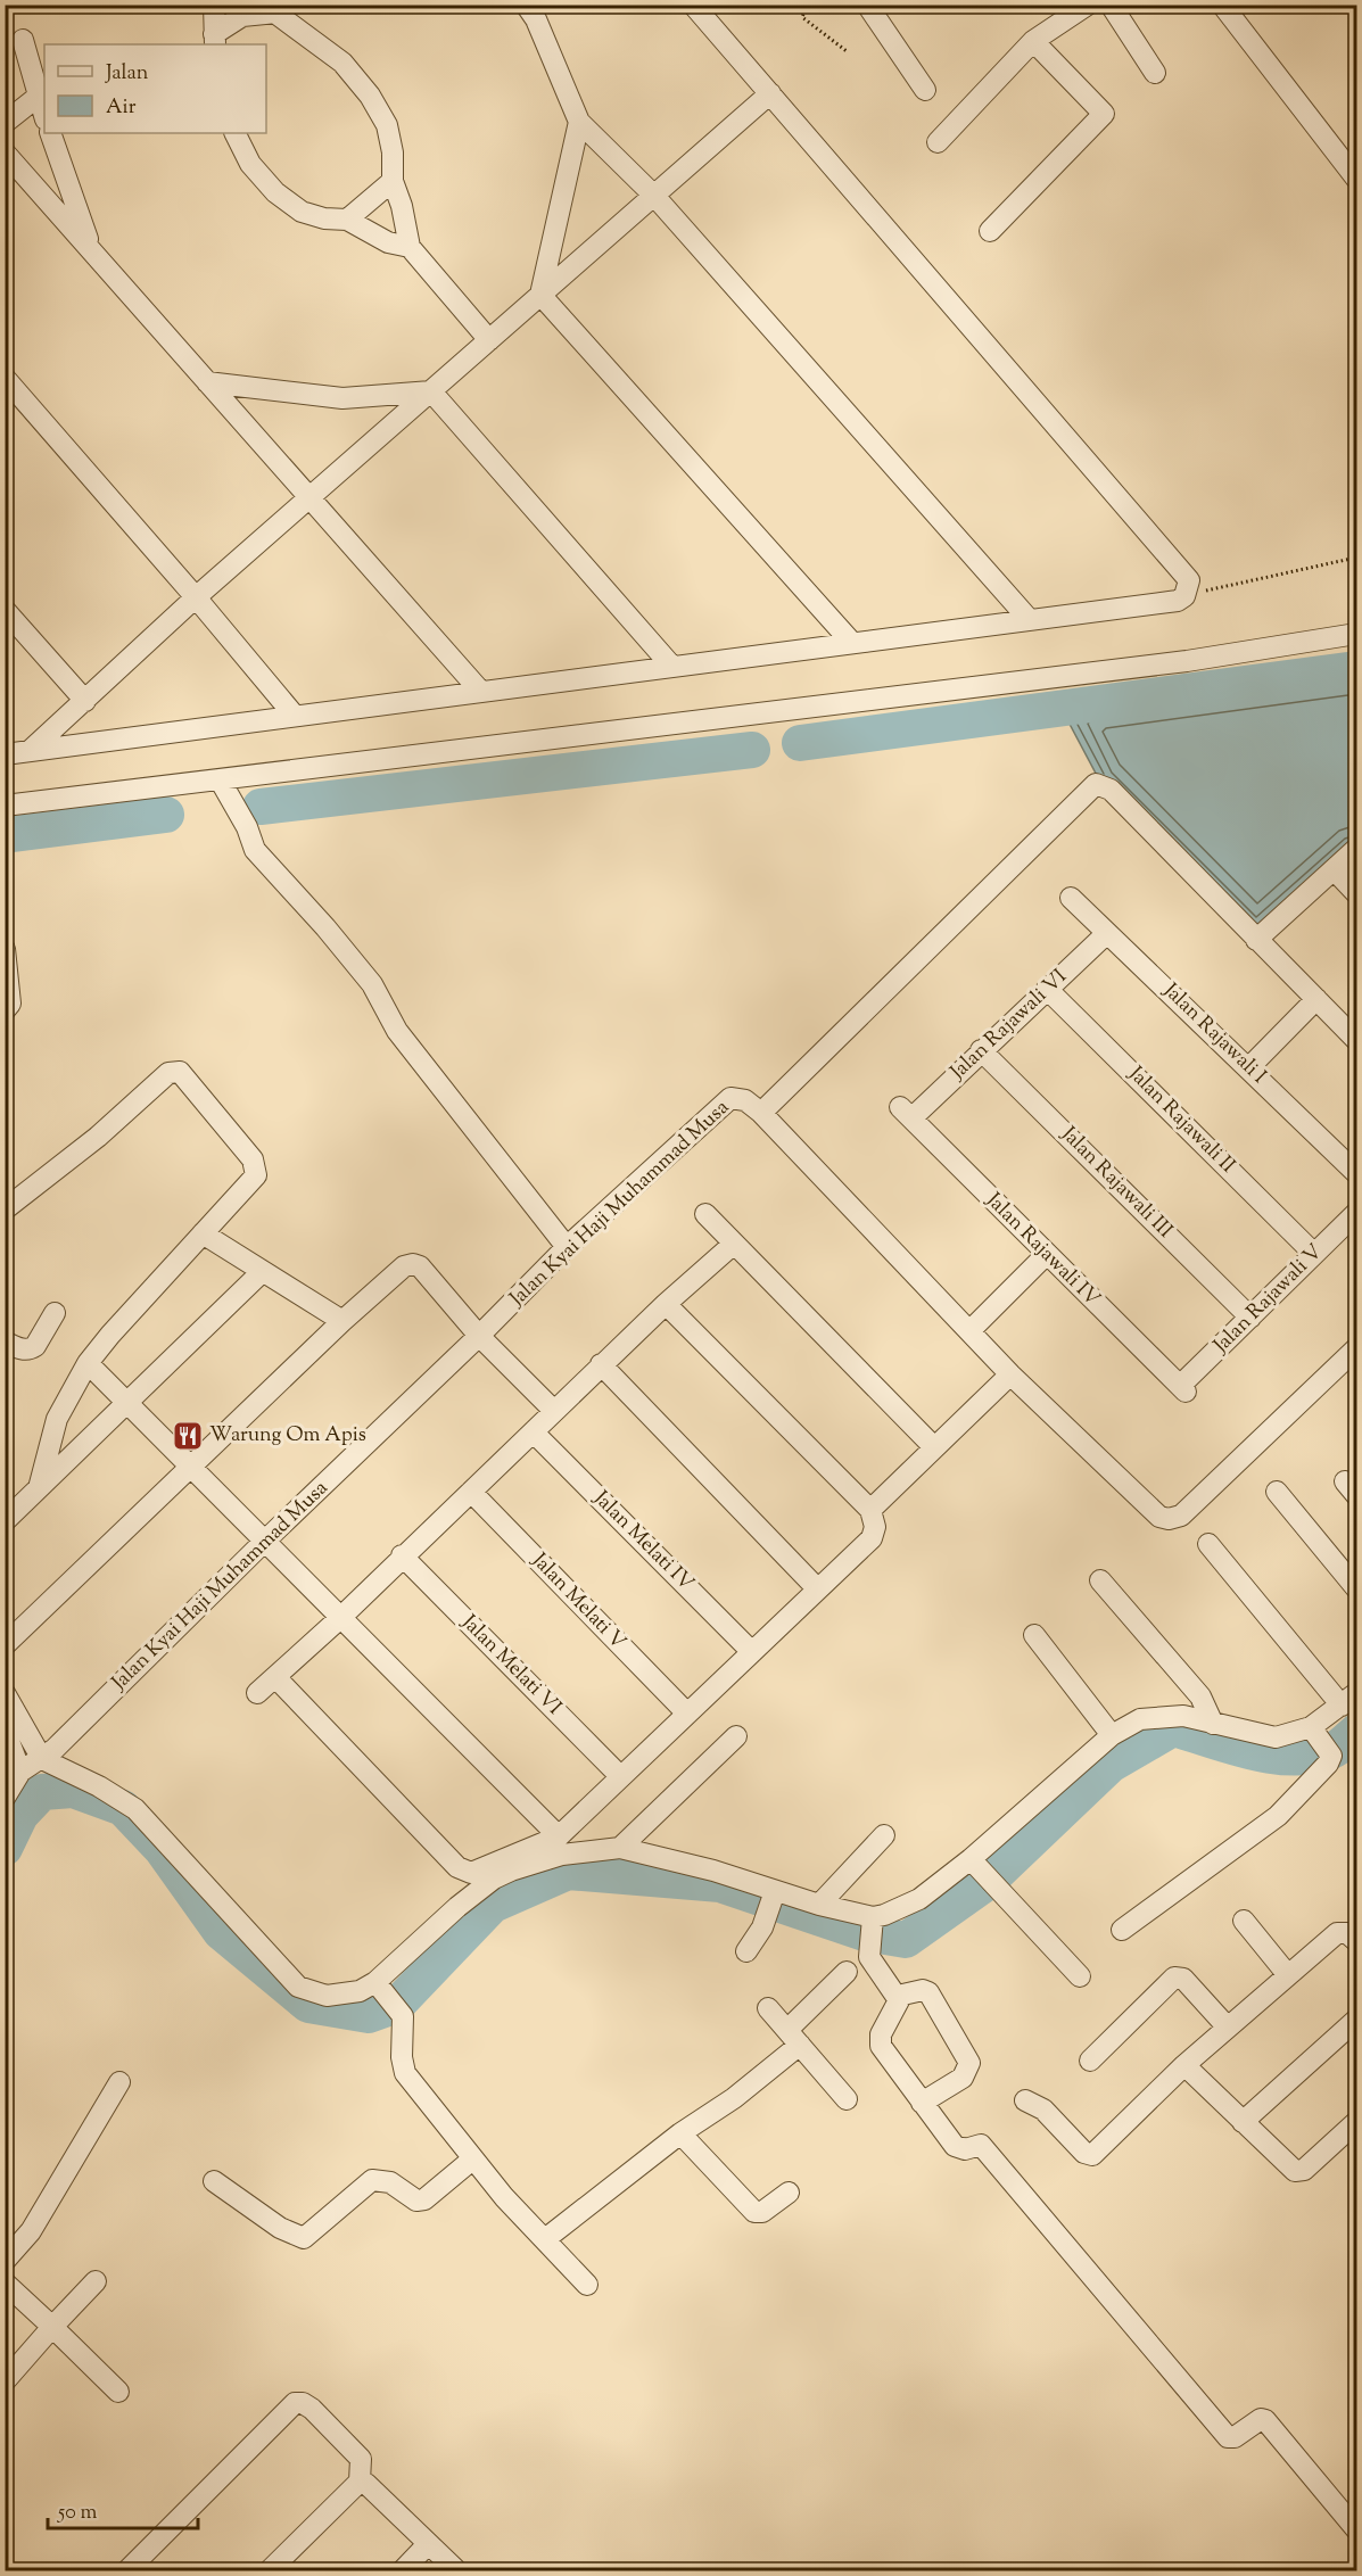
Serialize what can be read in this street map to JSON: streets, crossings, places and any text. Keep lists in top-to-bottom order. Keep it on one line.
{"streets":{"street":["Jalan Rajawali VI","Jalan Rajawali I","Jalan Rajawali II","Jalan Rajawali III","Jalan Kyai Haji Muhammad Musa","Jalan Rajawali IV","Jalan Rajawali V","Jalan Melati IV","Jalan Melati V","Jalan Melati VI"]},"crossings":[["Jalan Rajawali VI","Jalan Rajawali I"],["Jalan Rajawali VI","Jalan Rajawali II"],["Jalan Rajawali VI","Jalan Rajawali III"],["Jalan Rajawali VI","Jalan Rajawali IV"],["Jalan Rajawali II","Jalan Rajawali V"],["Jalan Rajawali III","Jalan Rajawali V"],["Jalan Rajawali IV","Jalan Rajawali V"]],"places":{"restaurant":["Warung Om Apis"]},"legend":["Jalan","Air"],"scale_bar":"50 m"}
